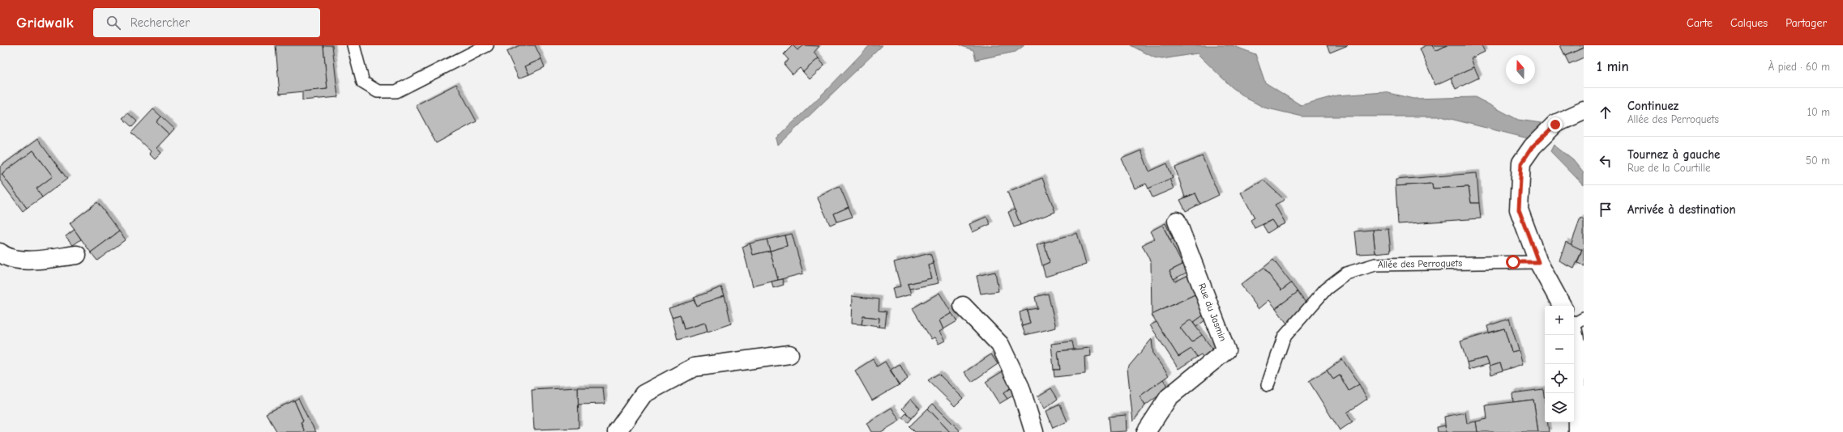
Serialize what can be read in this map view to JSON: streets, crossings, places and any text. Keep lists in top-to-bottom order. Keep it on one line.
{"streets":{"street":["Rue du Jasmin"],"lane":["Allée des Perroquets"]},"north":"top","page":{"header":"Gridwalk","search":"Rechercher","nav":["Carte","Calques","Partager"],"heading":["1 min","À pied · 60 m"],"list":[["Continuez","Allée des Perroquets","10 m"],["Tournez à gauche","Rue de la Courtille","50 m"],"Arrivée à destination"],"map_buttons":["+","−"]}}
